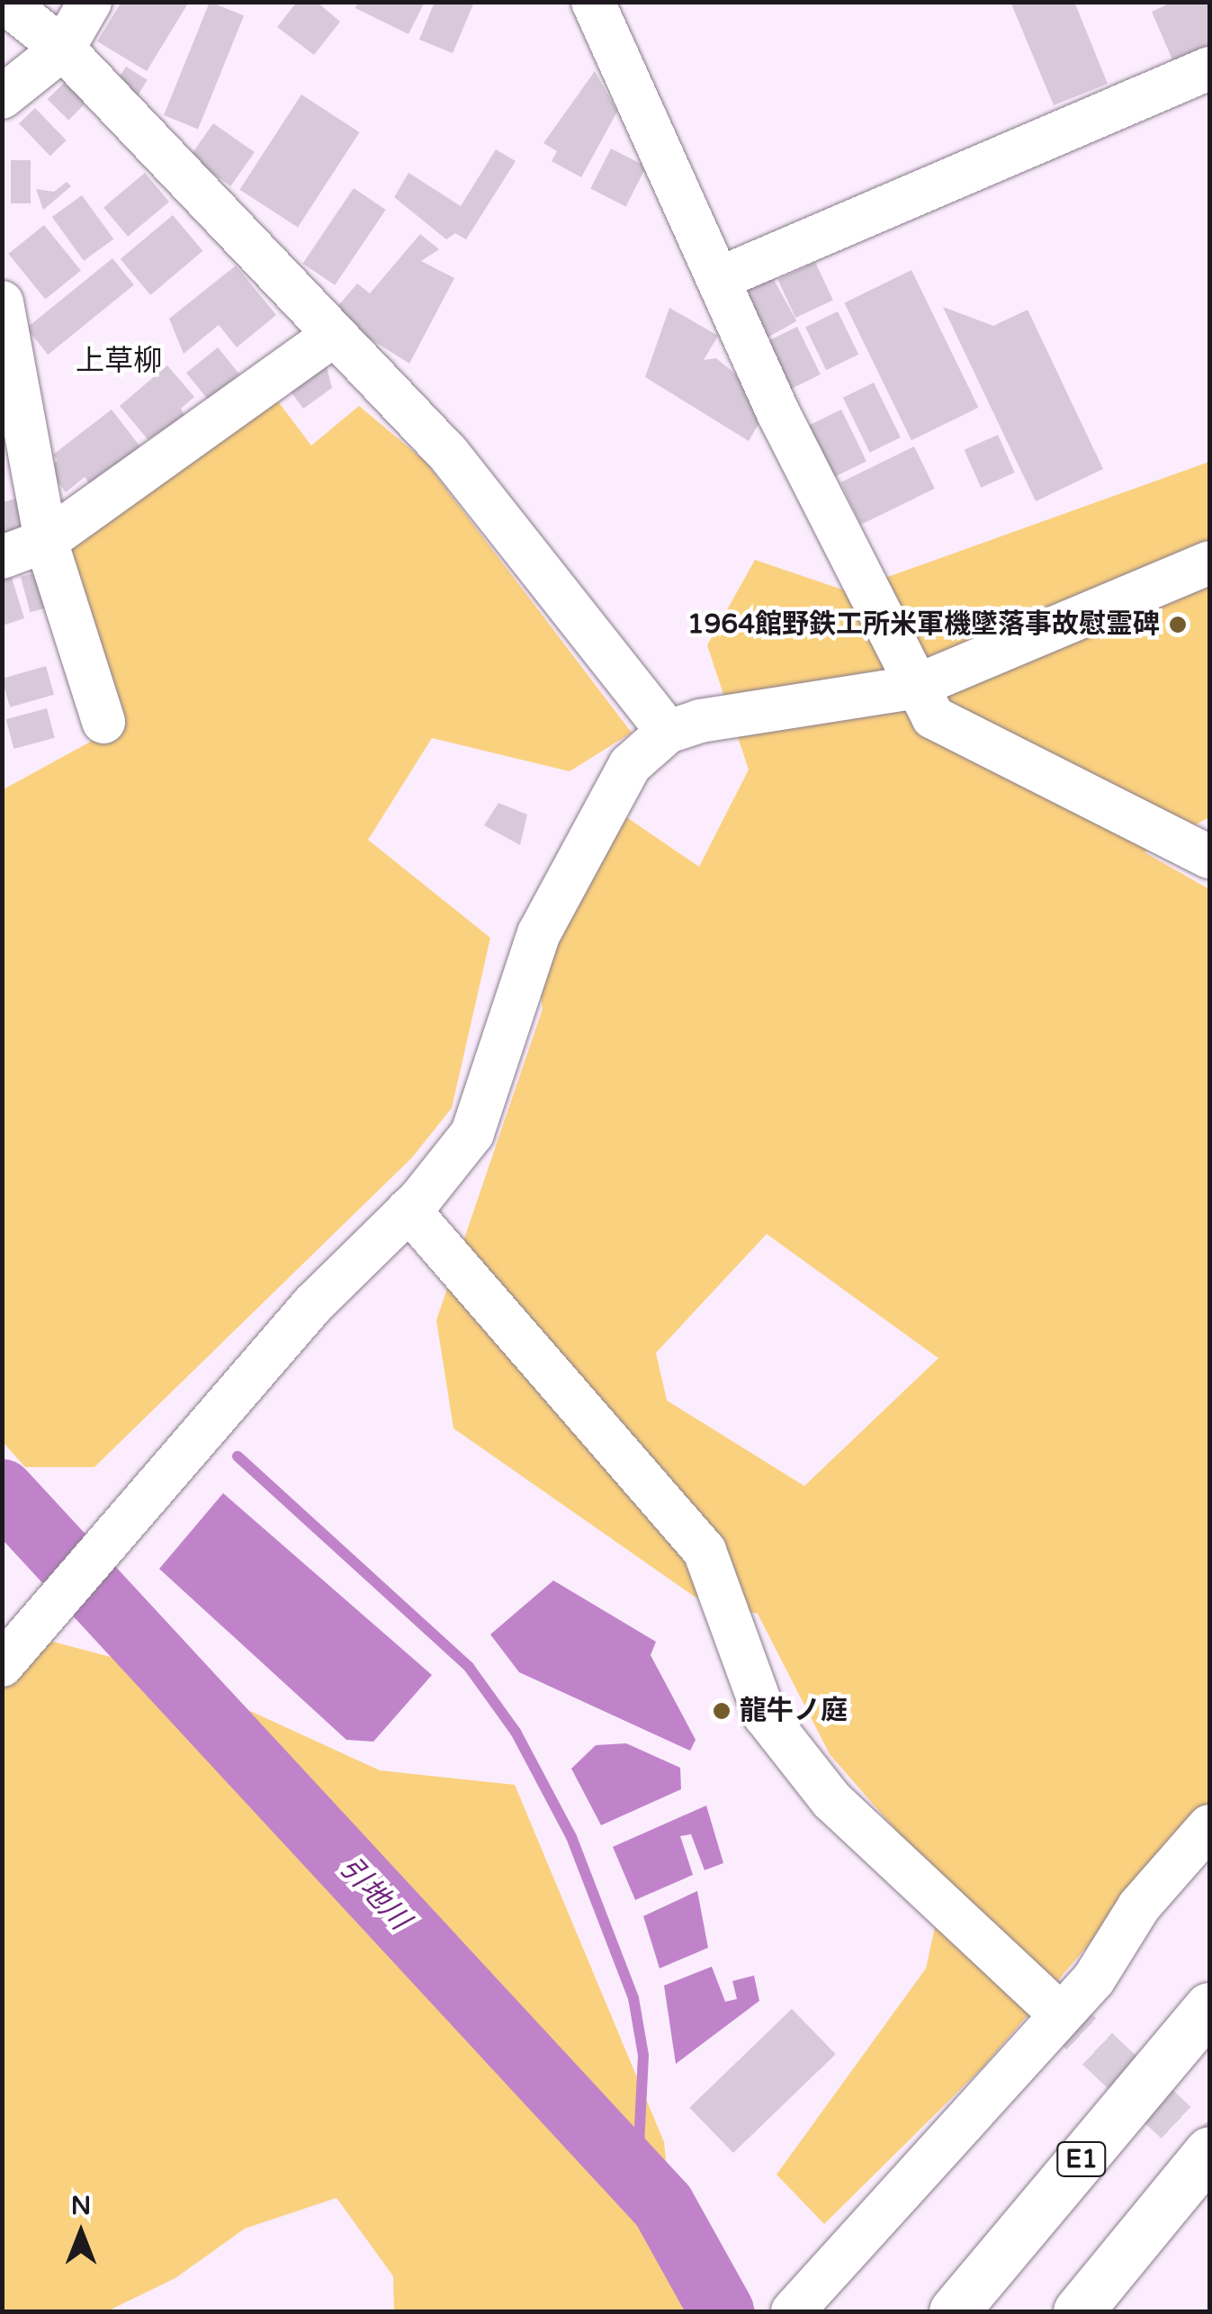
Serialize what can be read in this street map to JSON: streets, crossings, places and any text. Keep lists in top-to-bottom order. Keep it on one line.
{"streets":{"highway":["E1"]},"districts":["上草柳"],"water":["引地川"],"places":["1964館野鉄工所米軍機墜落事故慰霊碑","龍牛ノ庭"],"north":"top"}
